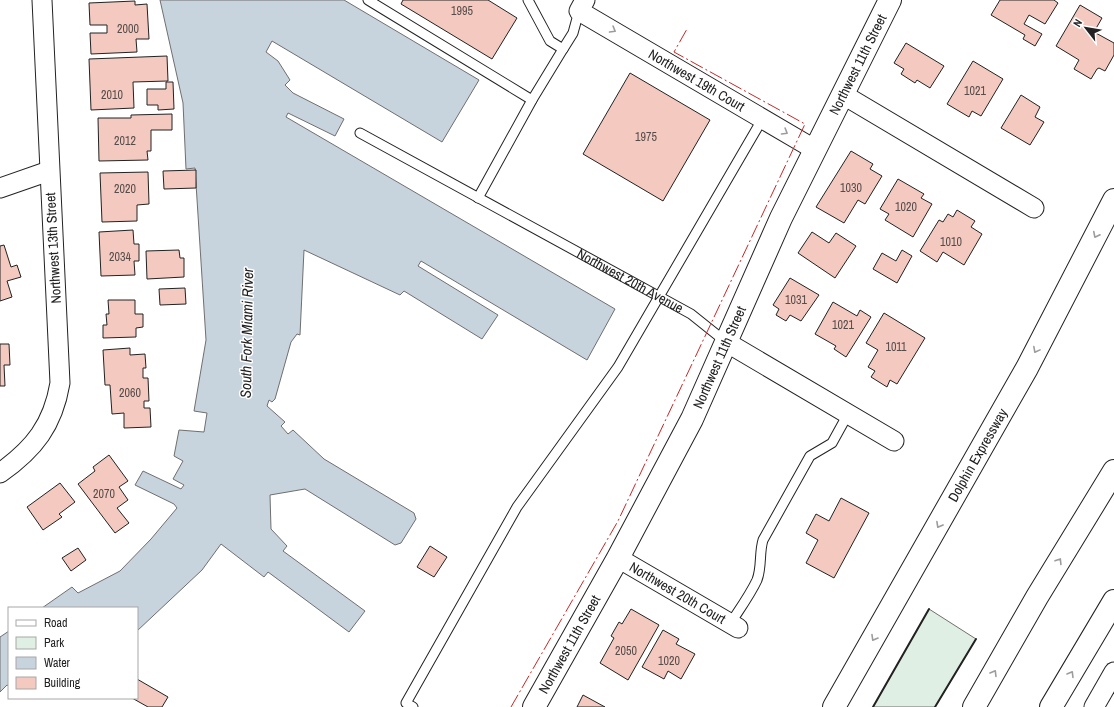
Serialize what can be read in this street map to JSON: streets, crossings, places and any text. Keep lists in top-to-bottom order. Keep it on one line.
{"streets":{"main road":["Northwest 11th Street","Dolphin Expressway"],"street":["Northwest 19th Court","Northwest 13th Street","Northwest 20th Avenue","Northwest 20th Court"]},"crossings":[["Northwest 11th Street","Northwest 19th Court"],["Northwest 11th Street","Northwest 20th Avenue"],["Northwest 11th Street","Northwest 20th Court"]],"one_way":["Northwest 19th Court"],"water":["South Fork Miami River"],"house_numbers":["1995","2000","1021","2010","1975","2012","1030","2020","1020","1010","2034","1031","1021","1011","2060","2070","2050","1020"],"legend":["Road","Park","Water","Building"],"north":"top left"}
